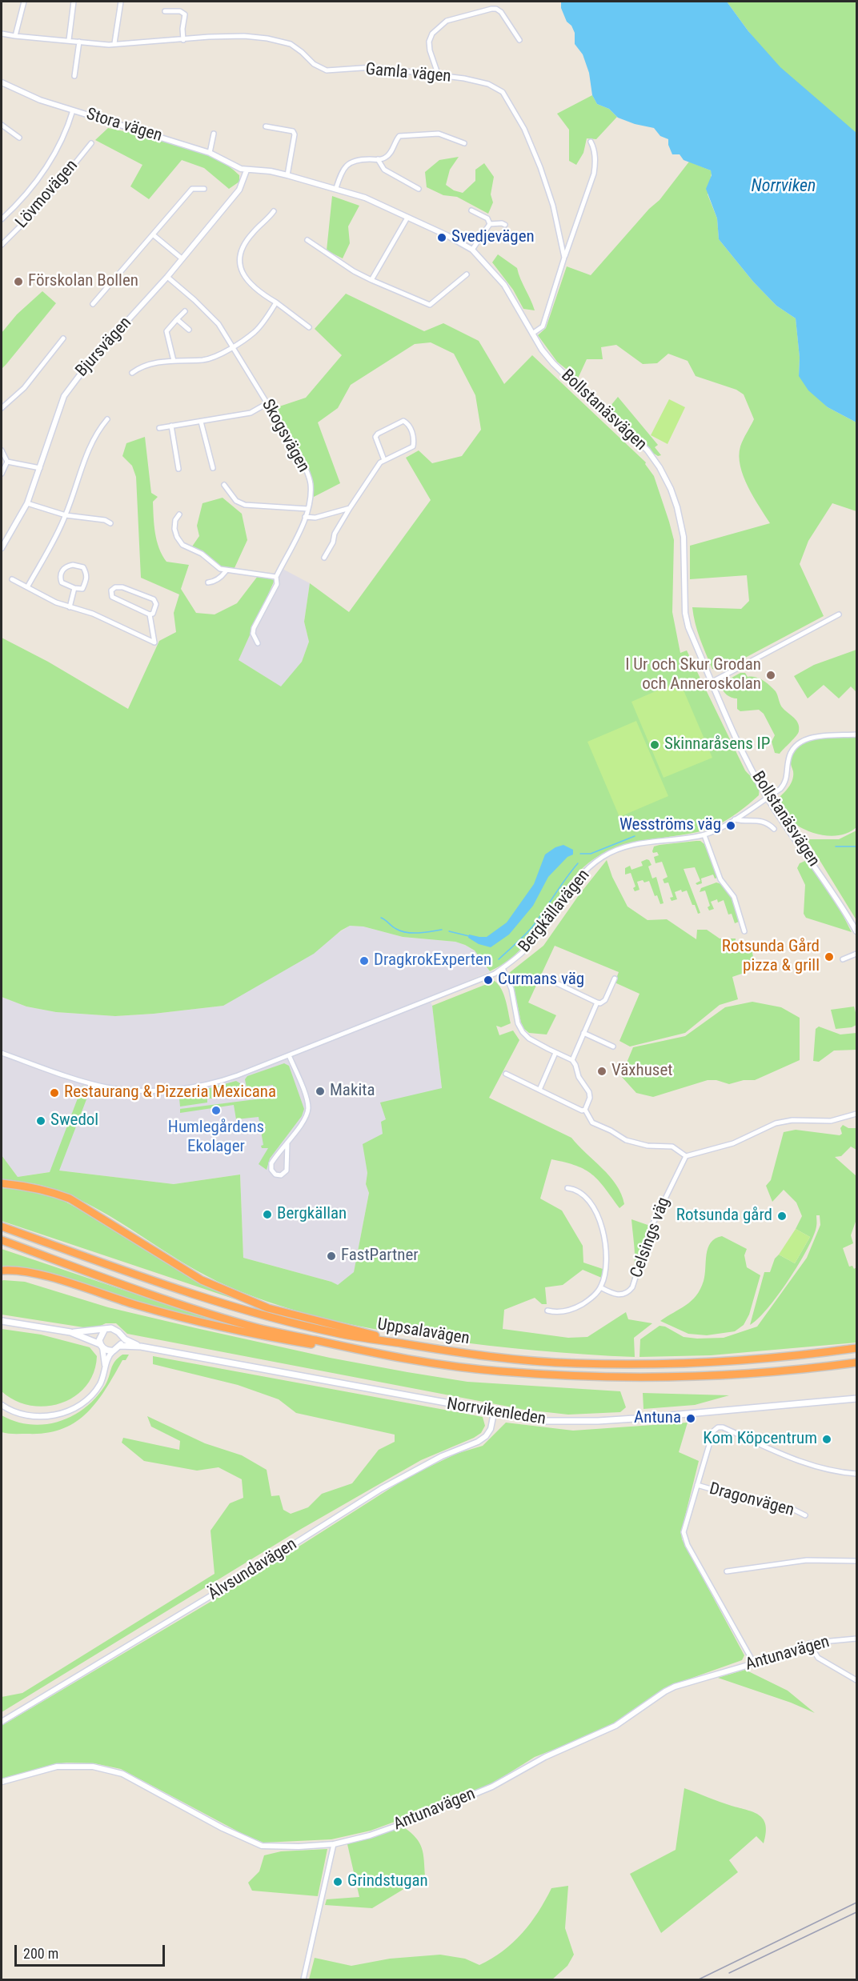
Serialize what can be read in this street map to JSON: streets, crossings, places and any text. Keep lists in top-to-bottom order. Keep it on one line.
{"streets":{"highway":["Uppsalavägen"],"main road":["Norrvikenleden"],"street":["Gamla vägen","Stora vägen","Lövmovägen","Bjursvägen","Bollstanäsvägen","Skogsvägen","Bergkällavägen","Celsings väg","Dragonvägen","Älvsundavägen","Antunavägen"]},"crossings":[["Gamla vägen","Bollstanäsvägen"],["Stora vägen","Bjursvägen"],["Stora vägen","Bollstanäsvägen"],["Bjursvägen","Bollstanäsvägen"],["Bjursvägen","Skogsvägen"],["Bollstanäsvägen","Bergkällavägen"],["Norrvikenleden","Älvsundavägen"]],"water":["Norrviken"],"places":["Svedjevägen","Förskolan Bollen","I Ur och Skur Grodan och Anneroskolan","Skinnaråsens IP","Wesströms väg","Rotsunda Gård pizza & grill","DragkrokExperten","Curmans väg","Växhuset","Makita","Restaurang & Pizzeria Mexicana","Humlegårdens Ekolager","Swedol","Bergkällan","Rotsunda gård","FastPartner","Antuna","Kom Köpcentrum","Grindstugan"],"scale_bar":"200 m"}
